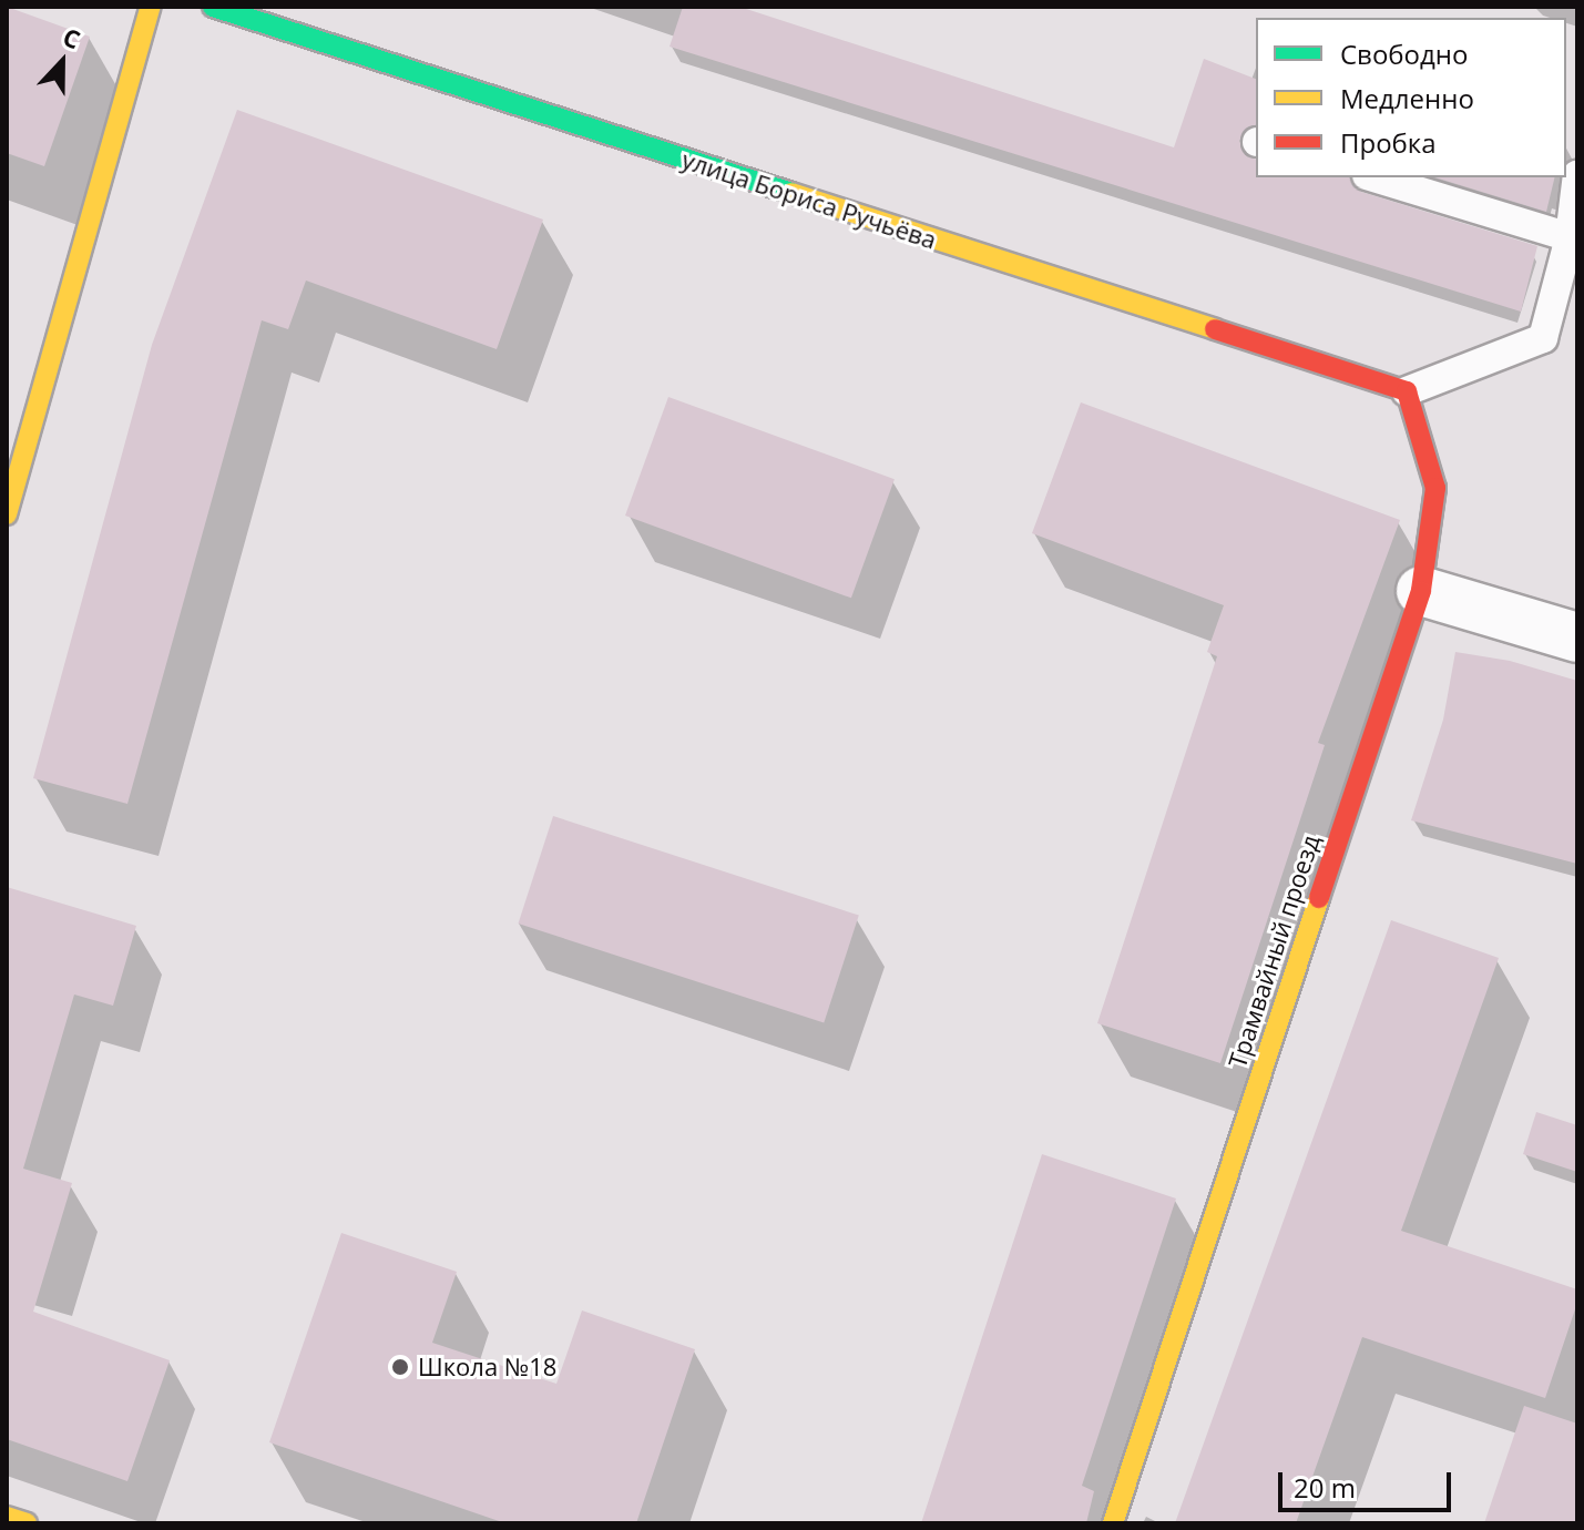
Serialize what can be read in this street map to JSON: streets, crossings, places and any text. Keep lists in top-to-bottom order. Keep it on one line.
{"streets":{"street":["улица Бориса Ручьёва","Трамвайный проезд"]},"crossings":[["улица Бориса Ручьёва","Трамвайный проезд"]],"places":["Школа №18"],"legend":["Свободно","Медленно","Пробка"],"scale_bar":"20 m","north":"top"}
